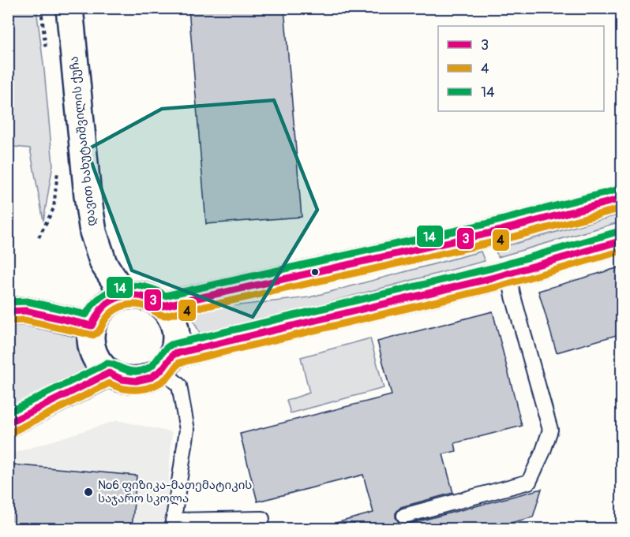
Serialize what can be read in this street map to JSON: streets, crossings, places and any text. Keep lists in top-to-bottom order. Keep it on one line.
{"streets":{"street":["დავით ხახუტაიშვილის ქუჩა"]},"places":["№6 ფიზიკა-მათემატიკის საჯარო სკოლა"],"lines":["transit line 14","transit line 3","transit line 4"],"legend":["3","4","14"]}
